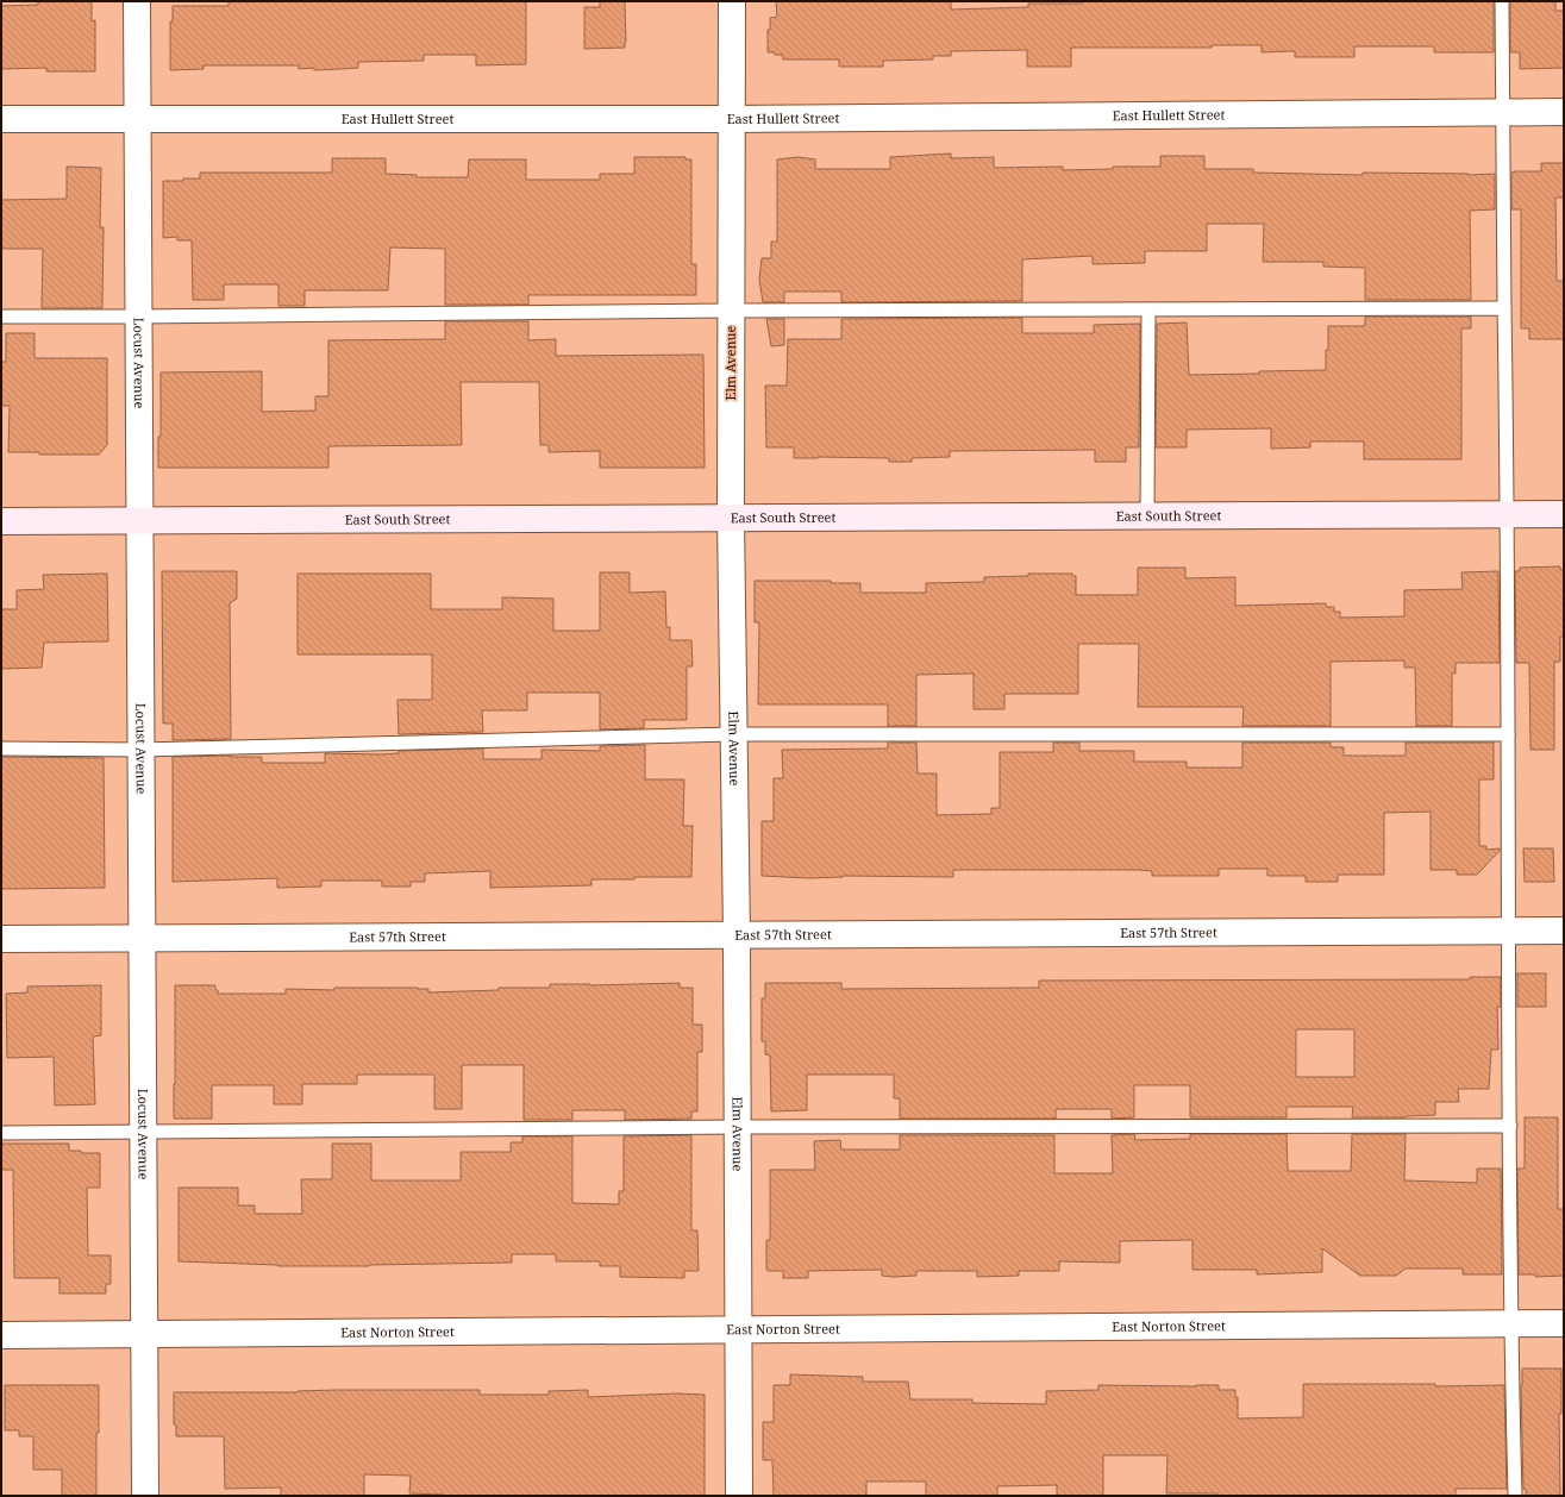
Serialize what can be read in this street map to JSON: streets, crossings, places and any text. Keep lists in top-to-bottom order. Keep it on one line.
{"streets":{"street":["East Hullett Street","Locust Avenue","Elm Avenue","East South Street","East 57th Street","East Norton Street"]},"crossings":[["East Hullett Street","Locust Avenue"],["East Hullett Street","Elm Avenue"],["Locust Avenue","East South Street"],["Locust Avenue","East 57th Street"],["Locust Avenue","East Norton Street"],["Elm Avenue","East South Street"],["Elm Avenue","East 57th Street"],["Elm Avenue","East Norton Street"]]}
